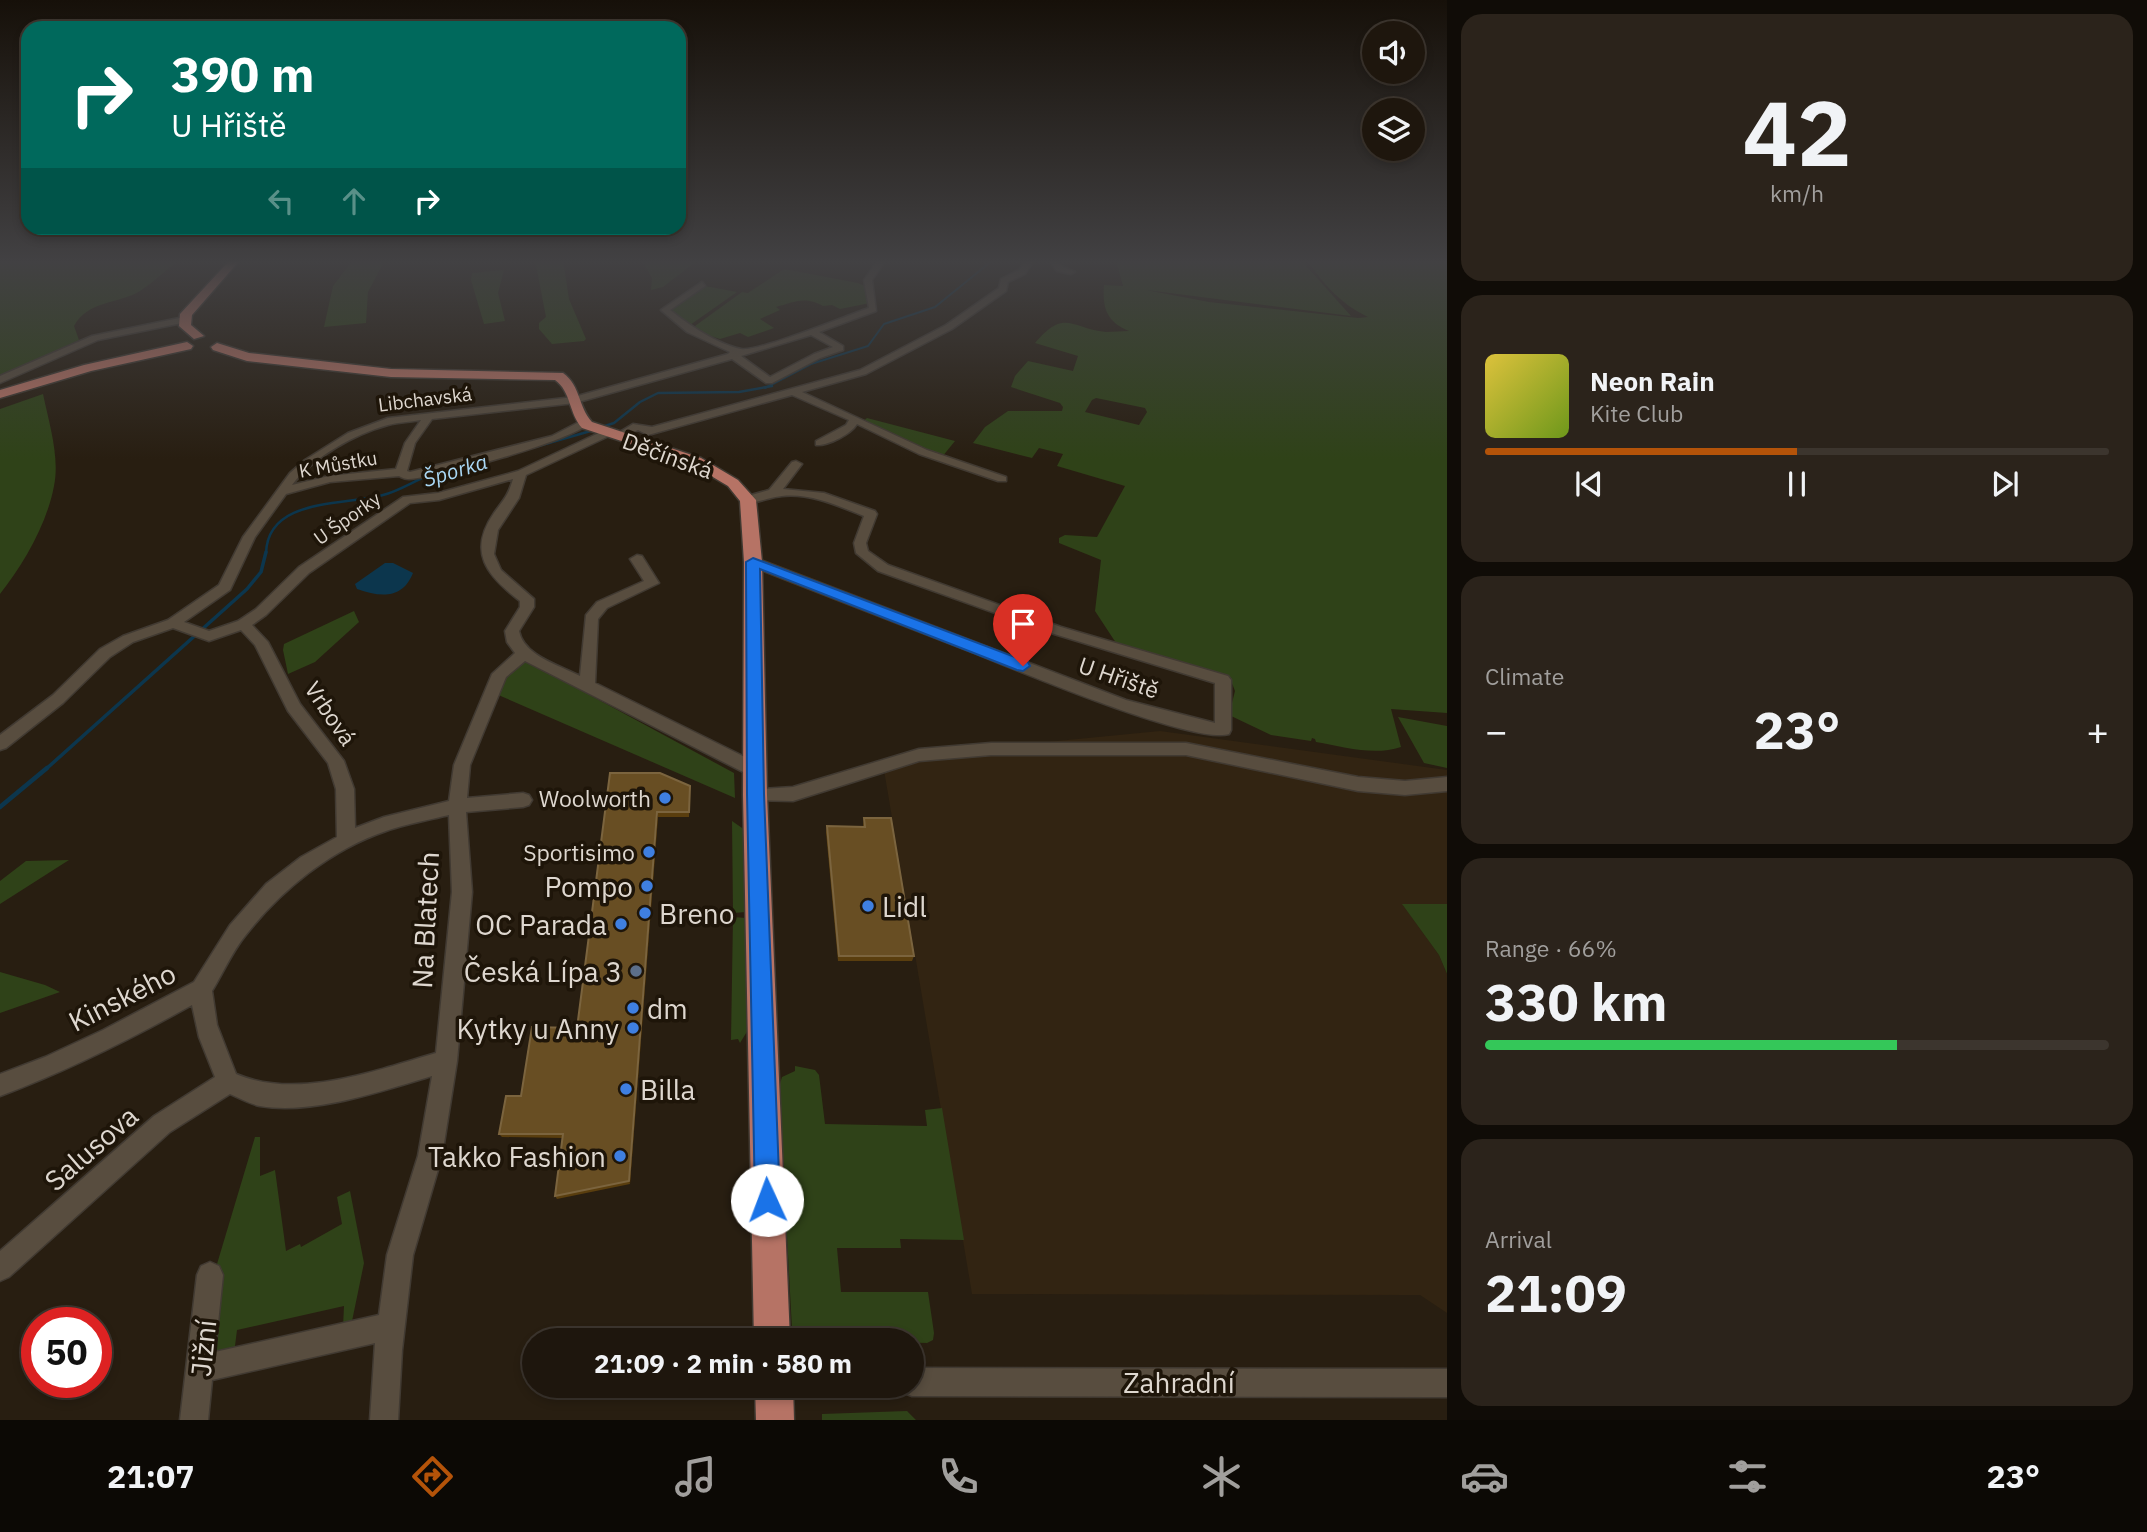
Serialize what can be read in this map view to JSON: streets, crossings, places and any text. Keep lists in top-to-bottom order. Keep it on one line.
{"streets":{"main road":["Děčínská"],"street":["Libchavská","K Můstku","U Šporky","U Hřiště","Vrbová","Na Blatech","Kinského","Salusova","Jižní","Zahradní"]},"crossings":[["Libchavská","K Můstku"],["Libchavská","U Šporky"],["Děčínská","K Můstku"],["Děčínská","U Šporky"],["K Můstku","U Šporky"],["U Šporky","Vrbová"],["Vrbová","Kinského"],["Na Blatech","Kinského"]],"water":["Šporka"],"places":["Woolworth","Sportisimo","Pompo","Lidl","Breno","OC Parada","Česká Lípa 3","dm","Kytky u Anny","Billa","Takko Fashion"],"page":{"tile":[["42","km/h"],"Climate",["Range · 66%","330 km"],["Arrival","21:09"]],"turn":["390 m","U Hřiště"],"song":["Neon Rain","Kite Club"],"heat":["−","23°","+"],"limit":"50","trip":"21:09 · 2 min · 580 m","tabs":["21:07","23°"]}}
